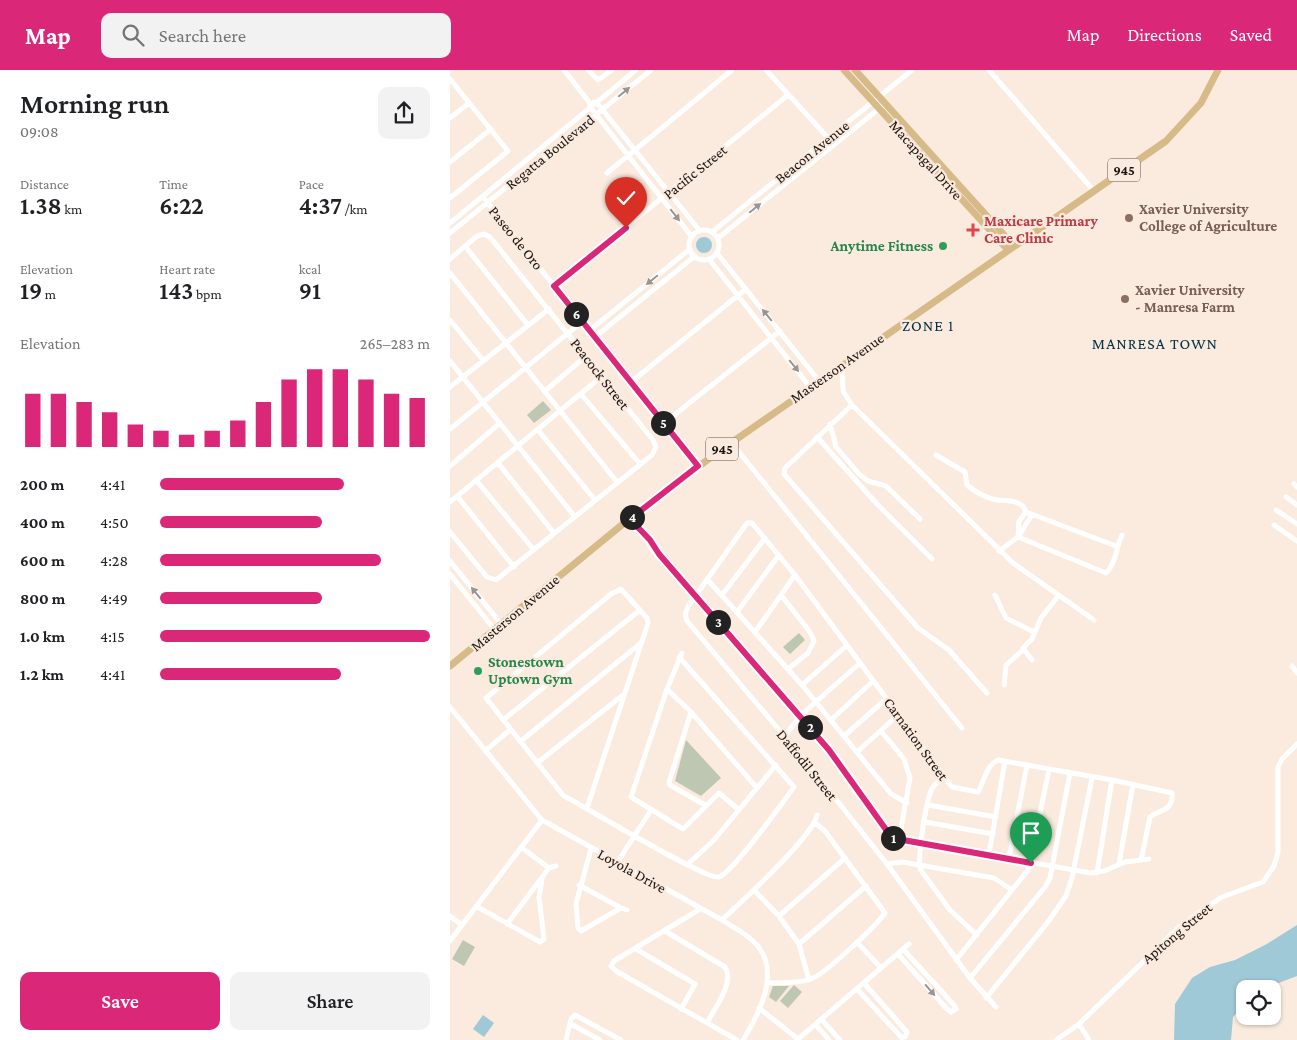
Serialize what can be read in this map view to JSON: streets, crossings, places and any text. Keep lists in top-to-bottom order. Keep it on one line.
{"streets":{"main road":["Macapagal Drive","945","Masterson Avenue"],"street":["Regatta Boulevard","Beacon Avenue","Pacific Street","Paseo de Oro","Peacock Street","Carnation Street","Daffodil Street","Loyola Drive","Apitong Street"]},"crossings":[["Regatta Boulevard","Paseo de Oro"],["Beacon Avenue","Macapagal Drive"],["Macapagal Drive","Masterson Avenue"],["Pacific Street","Paseo de Oro"],["Paseo de Oro","Masterson Avenue"],["Carnation Street","Daffodil Street"]],"districts":["ZONE 1","MANRESA TOWN"],"places":{"other":["Xavier University College of Agriculture","Anytime Fitness","Xavier University - Manresa Farm","Stonestown Uptown Gym"],"health":["Maxicare Primary Care Clinic"]},"page":{"header":"Map","search":"Search here","nav":["Map","Directions","Saved"],"heading":["Morning run","09:08"],"stats":[["Distance","1.38 km"],["Time","6:22"],["Pace","4:37 /km"],["Elevation","19 m"],["Heart rate","143 bpm"],["kcal","91"]],"pins":["6","5","4","3","2","1"],"chart":["Elevation","265–283 m"],"list":[{"name":"200 m","note":"4:41"},{"name":"400 m","note":"4:50"},{"name":"600 m","note":"4:28"},{"name":"800 m","note":"4:49"},{"name":"1.0 km","note":"4:15"},{"name":"1.2 km","note":"4:41"}],"buttons":["Save","Share"]}}
